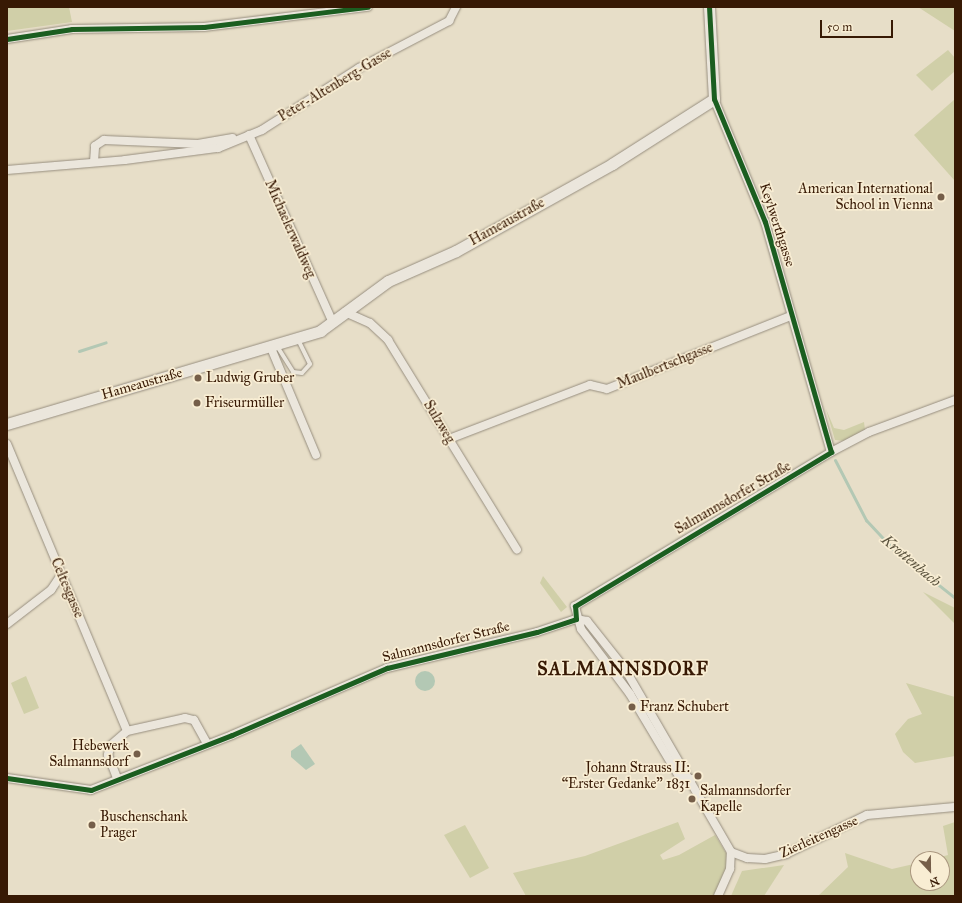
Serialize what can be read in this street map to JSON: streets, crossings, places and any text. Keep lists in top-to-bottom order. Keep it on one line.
{"streets":{"main road":["Hameaustraße","Keylwerthgasse"],"street":["Peter-Altenberg-Gasse","Michaelerwaldweg","Maulbertschgasse","Sulzweg","Salmannsdorfer Straße","Celtesgasse","Zierleitengasse"]},"crossings":[["Peter-Altenberg-Gasse","Michaelerwaldweg"],["Hameaustraße","Keylwerthgasse"],["Hameaustraße","Michaelerwaldweg"],["Hameaustraße","Sulzweg"],["Keylwerthgasse","Maulbertschgasse"],["Keylwerthgasse","Salmannsdorfer Straße"],["Maulbertschgasse","Sulzweg"]],"districts":["SALMANNSDORF"],"water":["Krottenbach"],"places":["American International School in Vienna","Ludwig Gruber","Friseurmüller","Franz Schubert","Hebewerk Salmannsdorf","Johann Strauss II: “Erster Gedanke” 1831","Salmannsdorfer Kapelle","Buschenschank Prager"],"scale_bar":"50 m","north":"bottom"}
